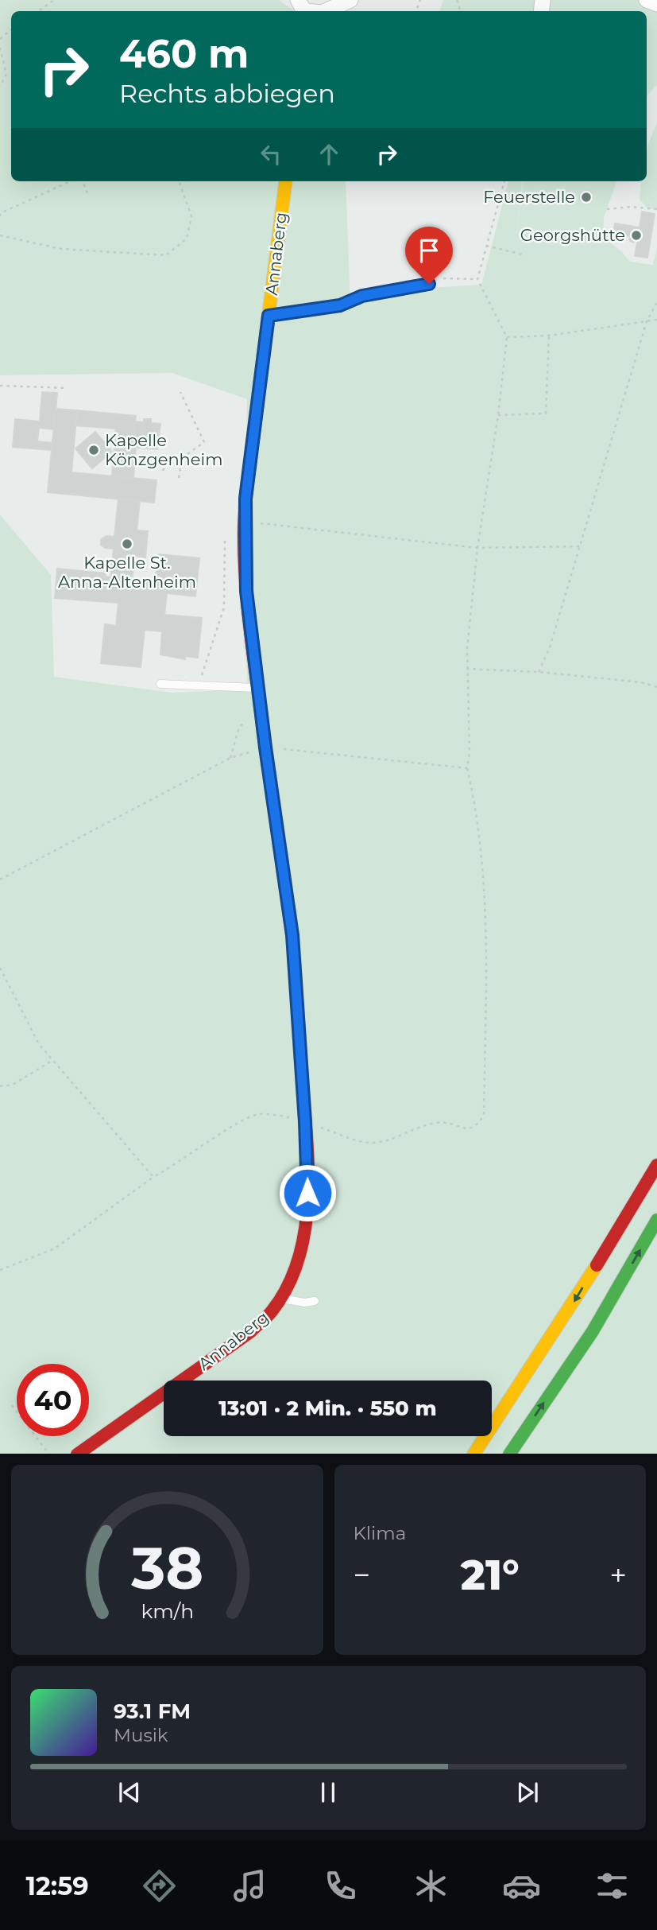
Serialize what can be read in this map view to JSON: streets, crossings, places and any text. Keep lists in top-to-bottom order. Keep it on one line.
{"streets":{"main road":["Annaberg"]},"places":["Feuerstelle","Georgshütte","Kapelle Könzgenheim","Kapelle St. Anna-Altenheim"],"page":{"turn":["460 m","Rechts abbiegen"],"limit":"40","trip":"13:01 · 2 Min. · 550 m","tile":"Klima","heat":["−","21°","+"],"song":["93.1 FM","Musik"],"tabs":"12:59","gauge":["38","km/h"]}}
